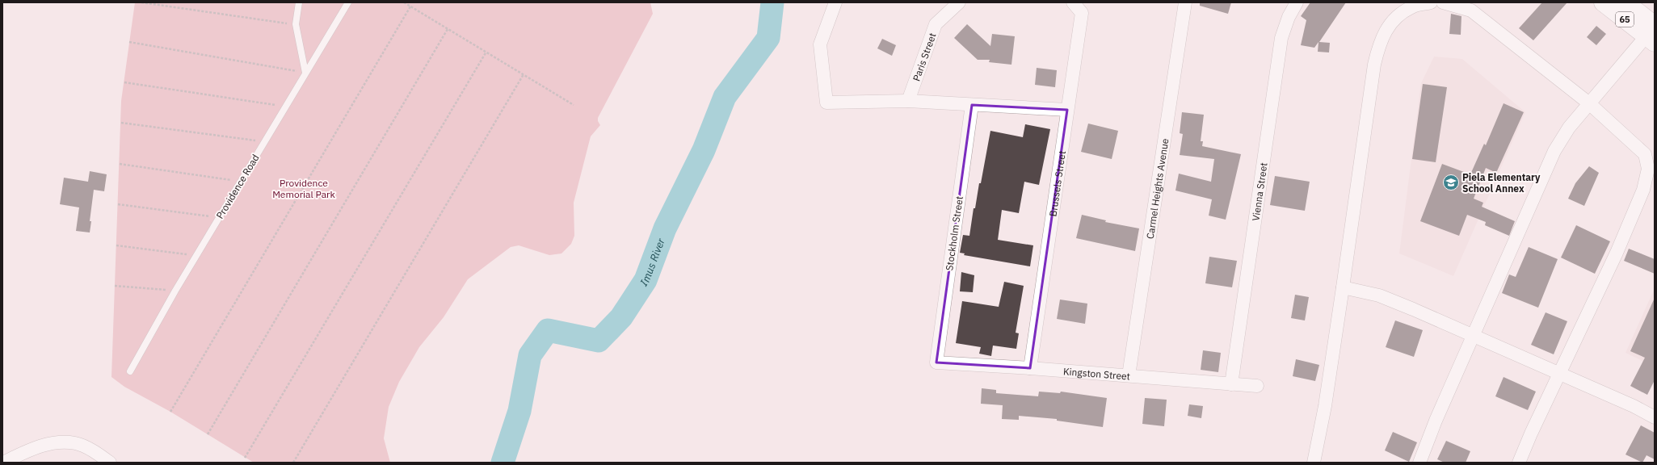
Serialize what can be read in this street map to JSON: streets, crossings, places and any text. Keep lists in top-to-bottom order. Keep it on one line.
{"streets":{"highway":["65"],"street":["Paris Street","Brussels Street","Carmel Heights Avenue","Vienna Street","Stockholm Street","Kingston Street"],"lane":["Providence Road"]},"crossings":[["Brussels Street","Kingston Street"],["Carmel Heights Avenue","Kingston Street"],["Vienna Street","Kingston Street"],["Stockholm Street","Kingston Street"]],"water":["Imus River"],"parks":["Providence Memorial Park"],"places":{"school or university":["Piela Elementary School Annex"]}}
